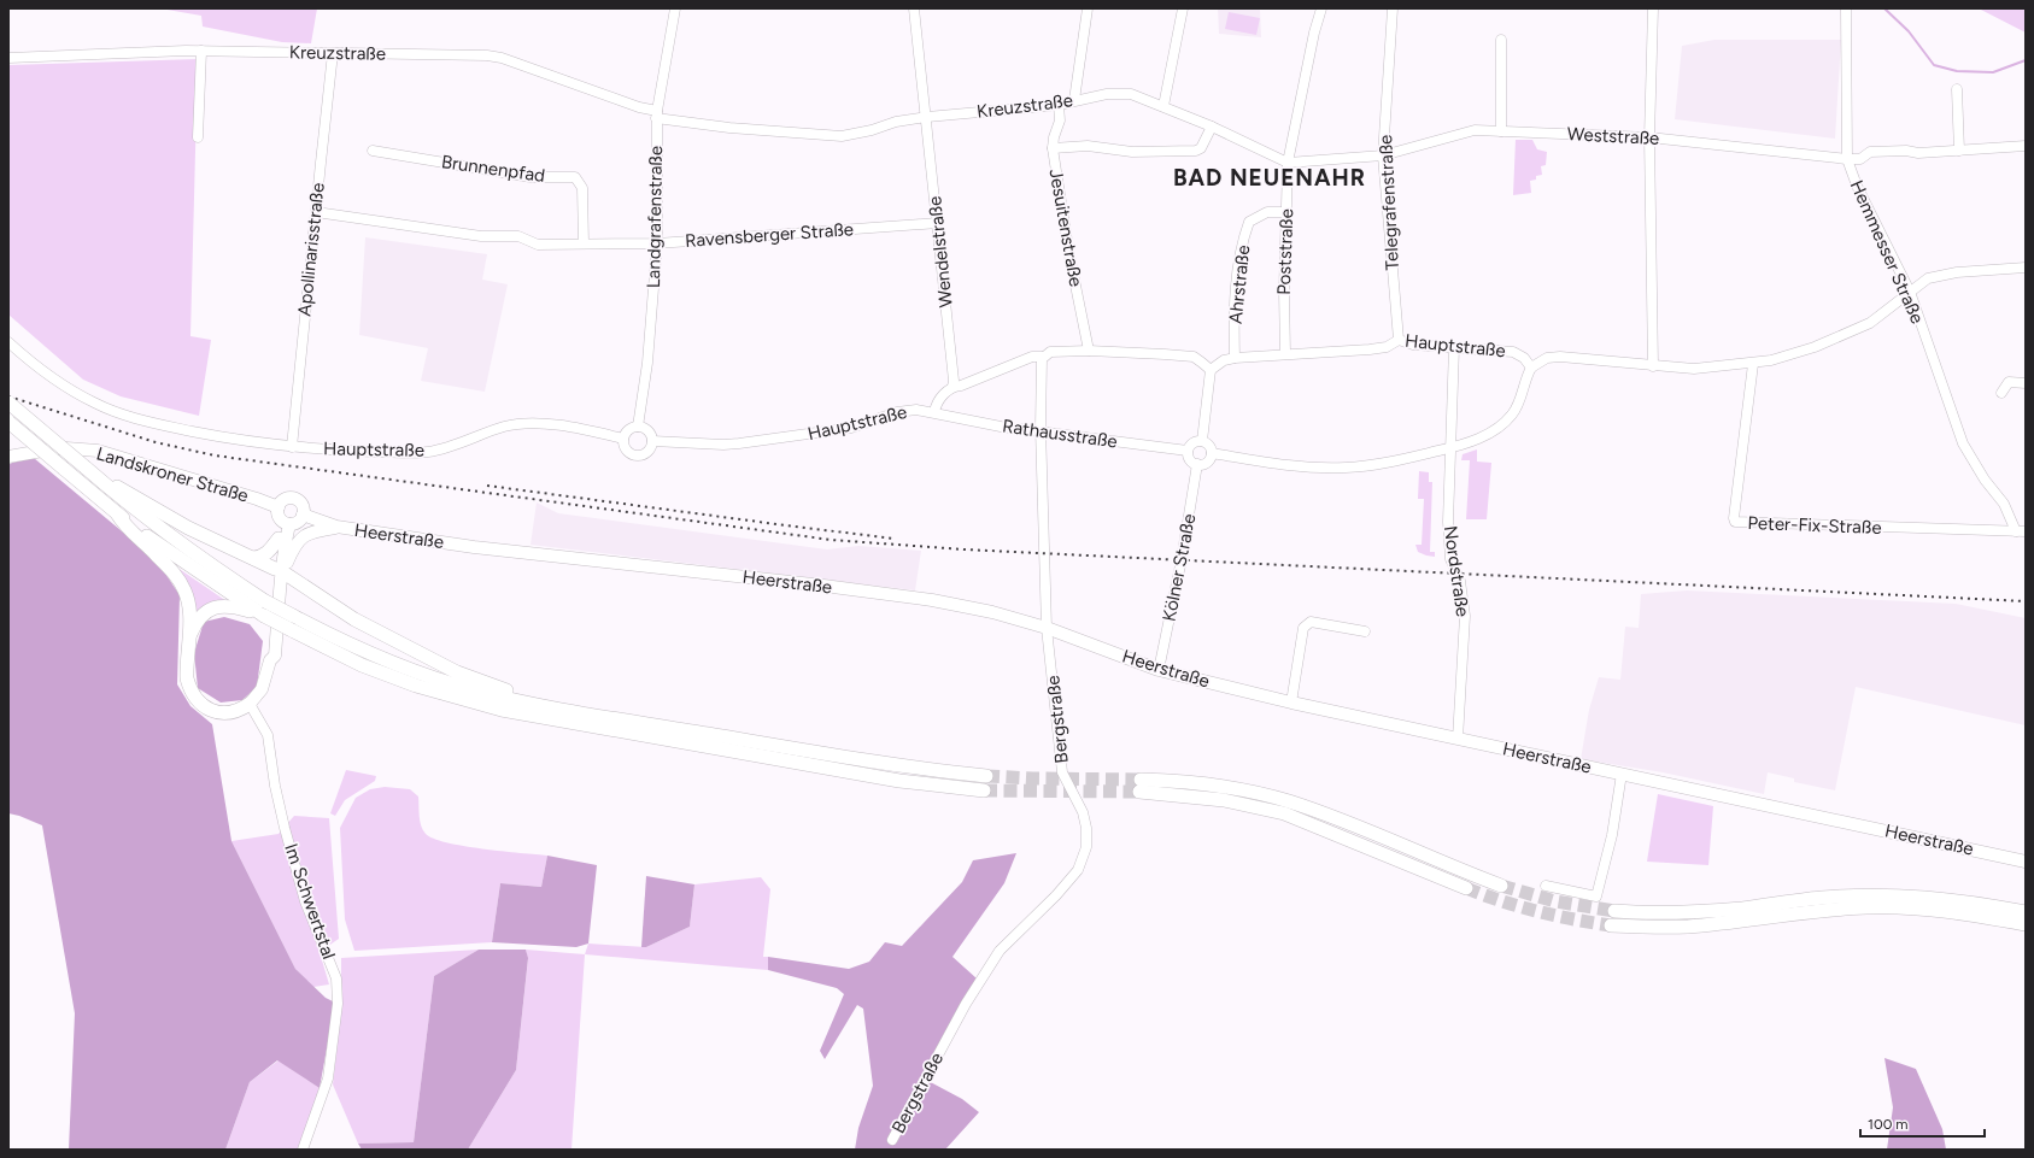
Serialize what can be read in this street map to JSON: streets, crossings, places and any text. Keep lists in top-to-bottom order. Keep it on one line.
{"streets":{"main road":["Landskroner Straße","Heerstraße"],"street":["Kreuzstraße","Weststraße","Brunnenpfad","Telegrafenstraße","Landgrafenstraße","Jesuitenstraße","Ravensberger Straße","Apollinarisstraße","Wendelstraße","Poststraße","Hemmesser Straße","Ahrstraße","Hauptstraße","Rathausstraße","Peter-Fix-Straße","Kölner Straße","Nordstraße","Bergstraße","Im Schwertstal"]},"crossings":[["Kreuzstraße","Landgrafenstraße"],["Kreuzstraße","Jesuitenstraße"],["Kreuzstraße","Apollinarisstraße"],["Kreuzstraße","Wendelstraße"],["Kreuzstraße","Poststraße"],["Weststraße","Telegrafenstraße"],["Weststraße","Hemmesser Straße"],["Brunnenpfad","Ravensberger Straße"],["Telegrafenstraße","Hauptstraße"],["Landgrafenstraße","Ravensberger Straße"],["Landgrafenstraße","Hauptstraße"],["Ravensberger Straße","Apollinarisstraße"],["Ravensberger Straße","Wendelstraße"],["Apollinarisstraße","Hauptstraße"],["Wendelstraße","Hauptstraße"],["Poststraße","Ahrstraße"],["Poststraße","Hauptstraße"],["Hemmesser Straße","Hauptstraße"],["Hemmesser Straße","Peter-Fix-Straße"],["Ahrstraße","Hauptstraße"],["Hauptstraße","Rathausstraße"],["Hauptstraße","Peter-Fix-Straße"],["Hauptstraße","Nordstraße"],["Rathausstraße","Kölner Straße"],["Rathausstraße","Bergstraße"],["Landskroner Straße","Heerstraße"],["Heerstraße","Kölner Straße"],["Heerstraße","Nordstraße"],["Heerstraße","Bergstraße"]],"districts":["BAD NEUENAHR"],"scale_bar":"100 m"}
